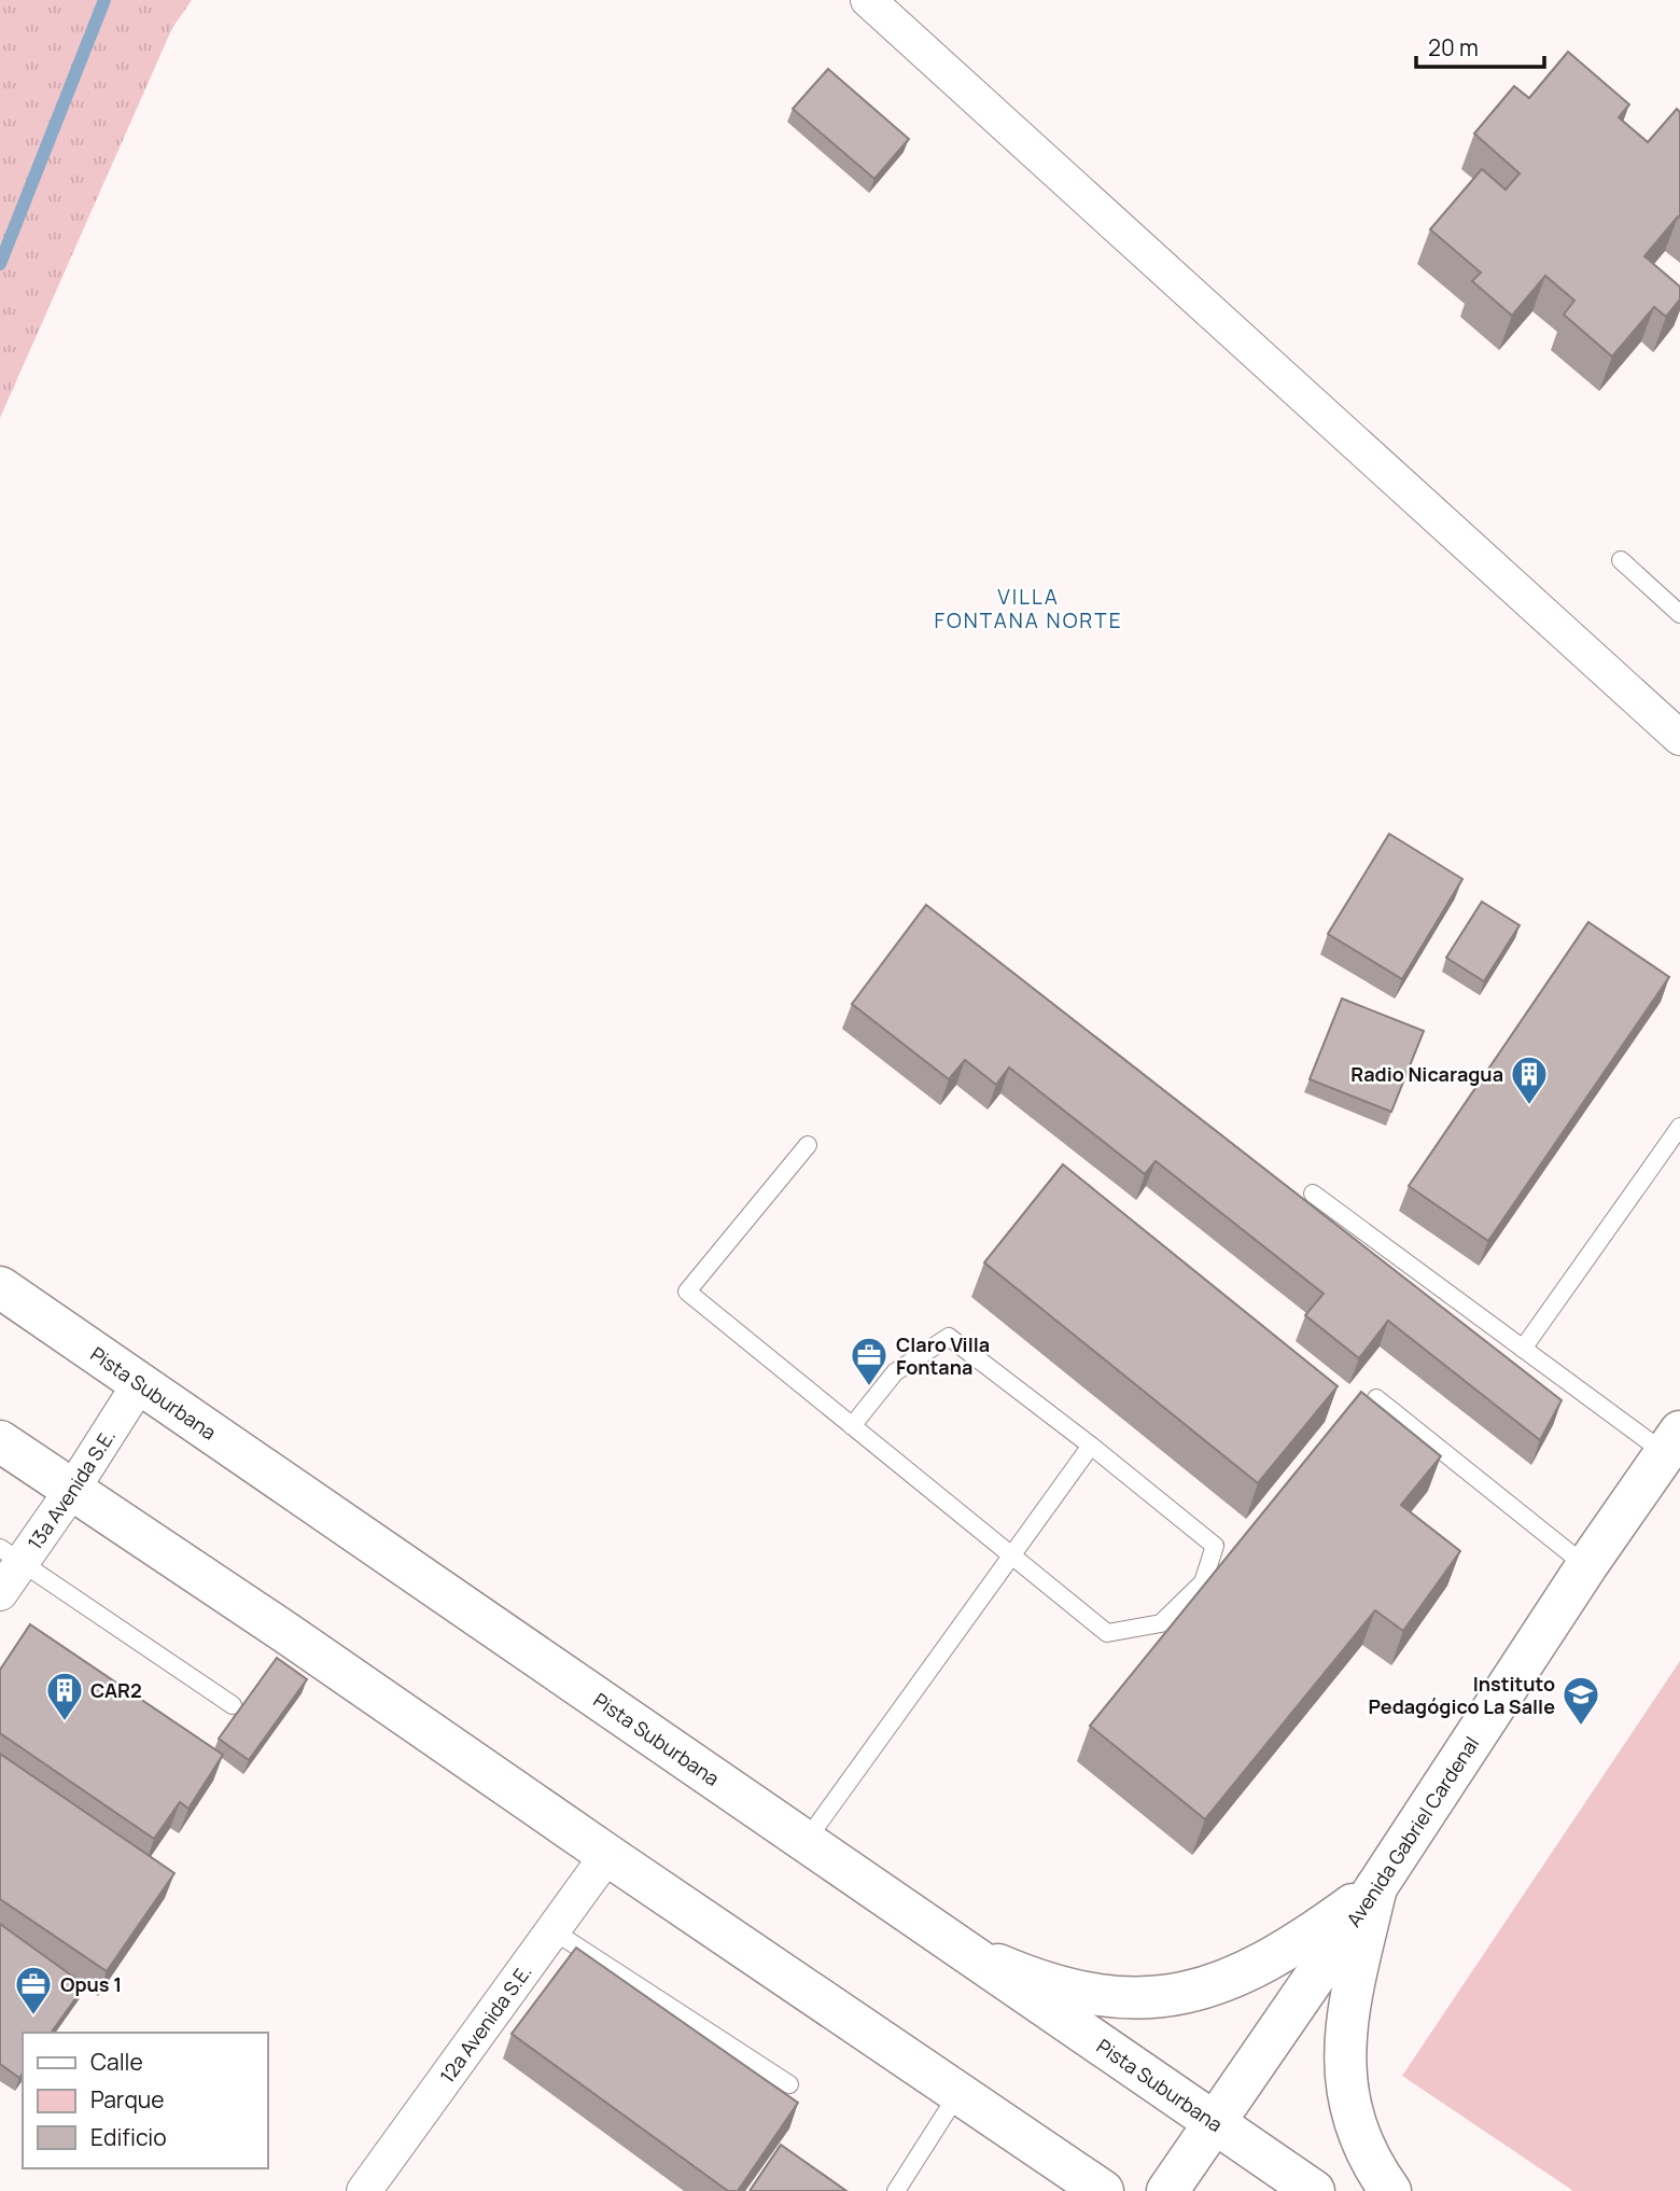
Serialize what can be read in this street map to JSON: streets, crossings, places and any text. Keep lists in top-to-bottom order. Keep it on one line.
{"streets":{"main road":["Pista Suburbana","Avenida Gabriel Cardenal"],"street":["13a Avenida S.E.","12a Avenida S.E."]},"crossings":[["Pista Suburbana","13a Avenida S.E."],["Pista Suburbana","Avenida Gabriel Cardenal"]],"districts":["VILLA FONTANA NORTE"],"places":{"building":["Radio Nicaragua","CAR2"],"office":["Claro Villa Fontana","Opus 1"],"school or university":["Instituto Pedagógico La Salle"]},"legend":["Calle","Parque","Edificio"],"scale_bar":"20 m"}
